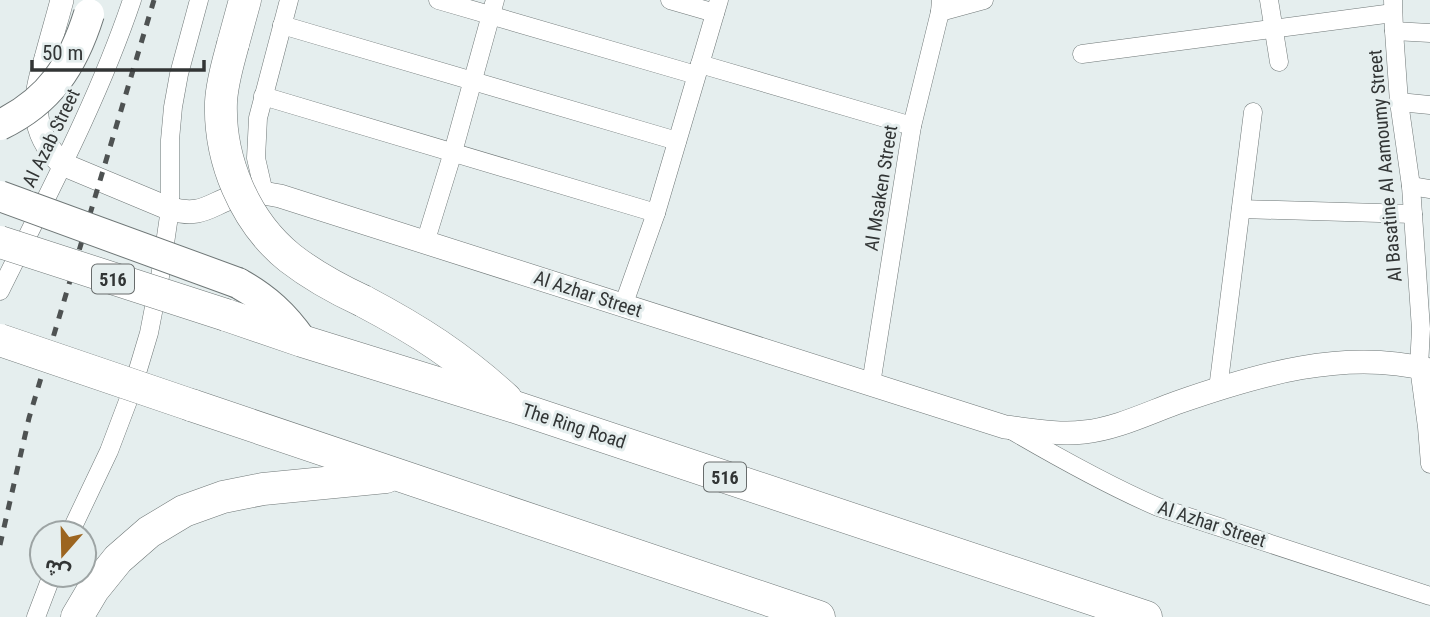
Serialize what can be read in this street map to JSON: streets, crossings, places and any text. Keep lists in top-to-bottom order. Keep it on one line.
{"streets":{"highway":["516","The Ring Road"],"street":["Al Azab Street","Al Basatine Al Aamoumy Street","Al Msaken Street","Al Azhar Street"]},"crossings":[["Al Basatine Al Aamoumy Street","Al Azhar Street"],["Al Msaken Street","Al Azhar Street"]],"scale_bar":"50 m","north":"bottom"}
